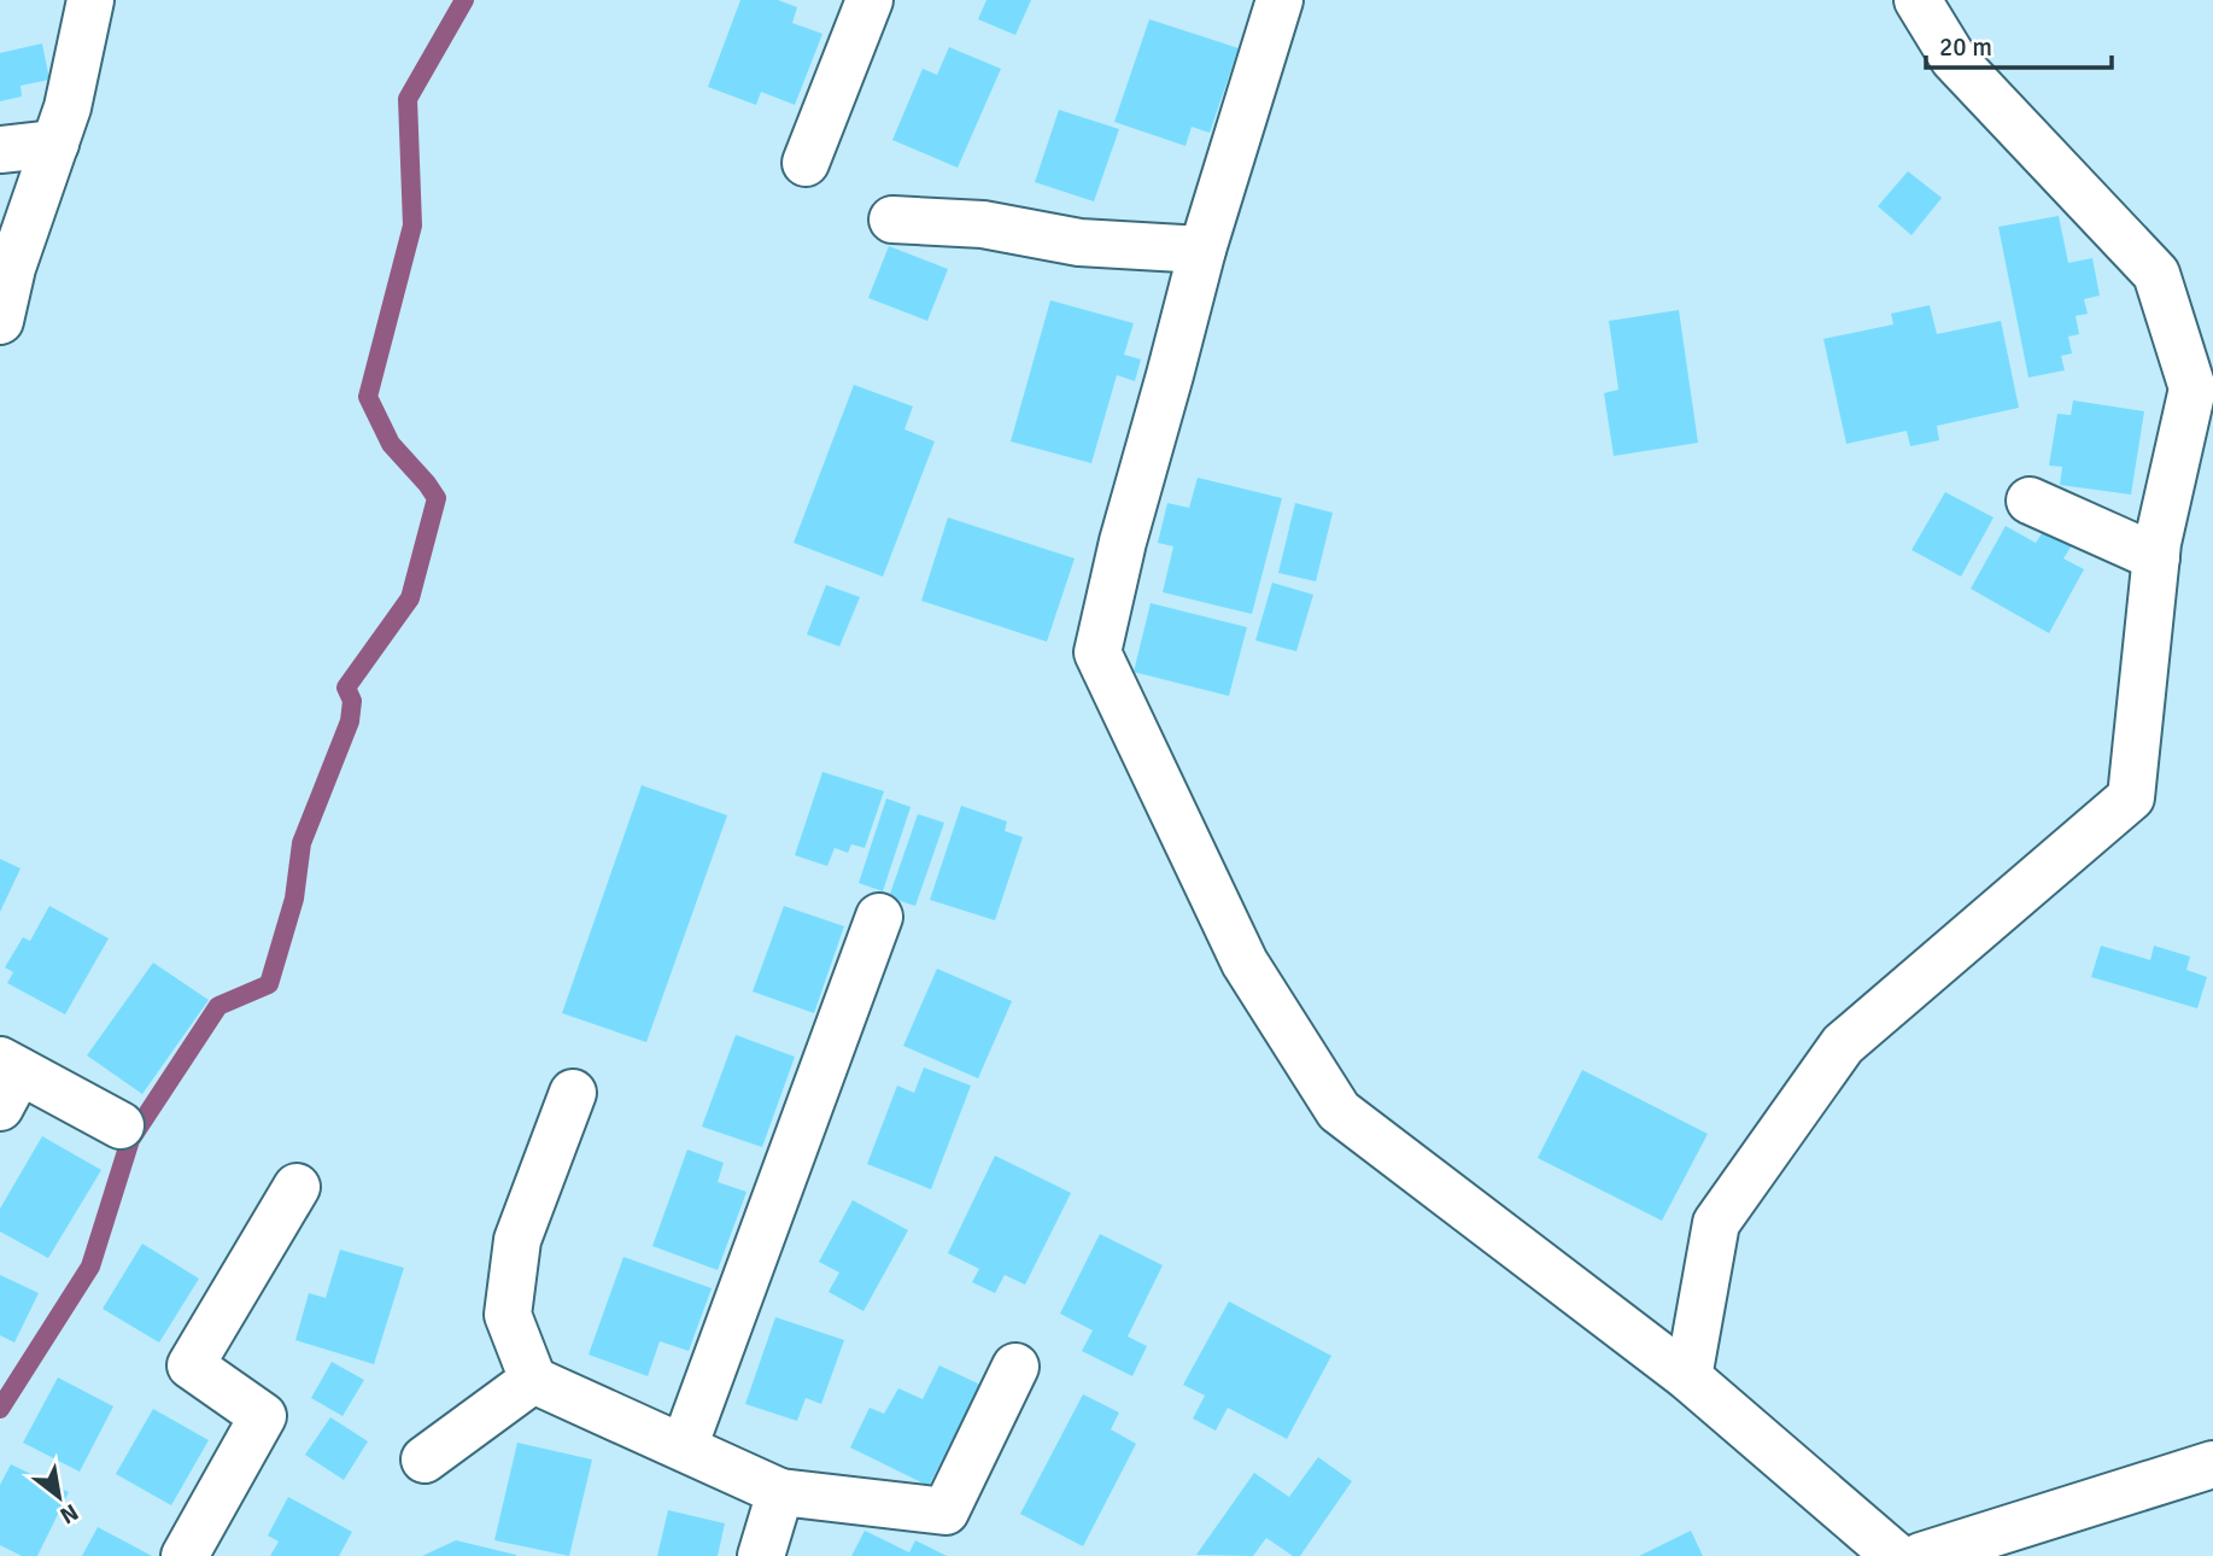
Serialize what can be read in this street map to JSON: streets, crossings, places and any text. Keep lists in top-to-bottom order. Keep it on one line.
{"scale_bar":"20 m","north":"bottom right"}
